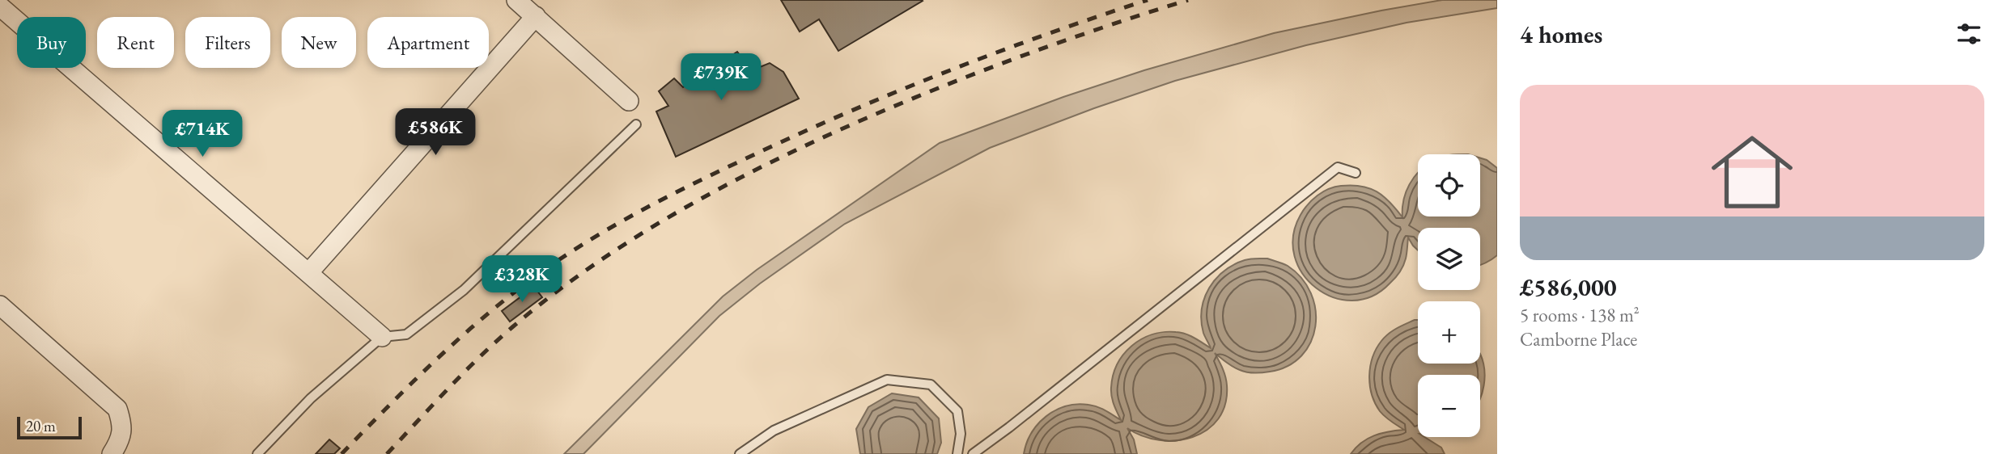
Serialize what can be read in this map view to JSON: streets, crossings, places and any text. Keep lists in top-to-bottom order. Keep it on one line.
{"scale_bar":"20 m","page":{"heading":"4 homes","chip":["Buy","Rent","Filters","New","Apartment"],"price":["£739K","£586K","£714K","£328K"],"list":[{"name":"£586,000","note":"5 rooms · 138 m² · Camborne Place"}],"map_buttons":["+","−"],"scale":"20 m"}}
